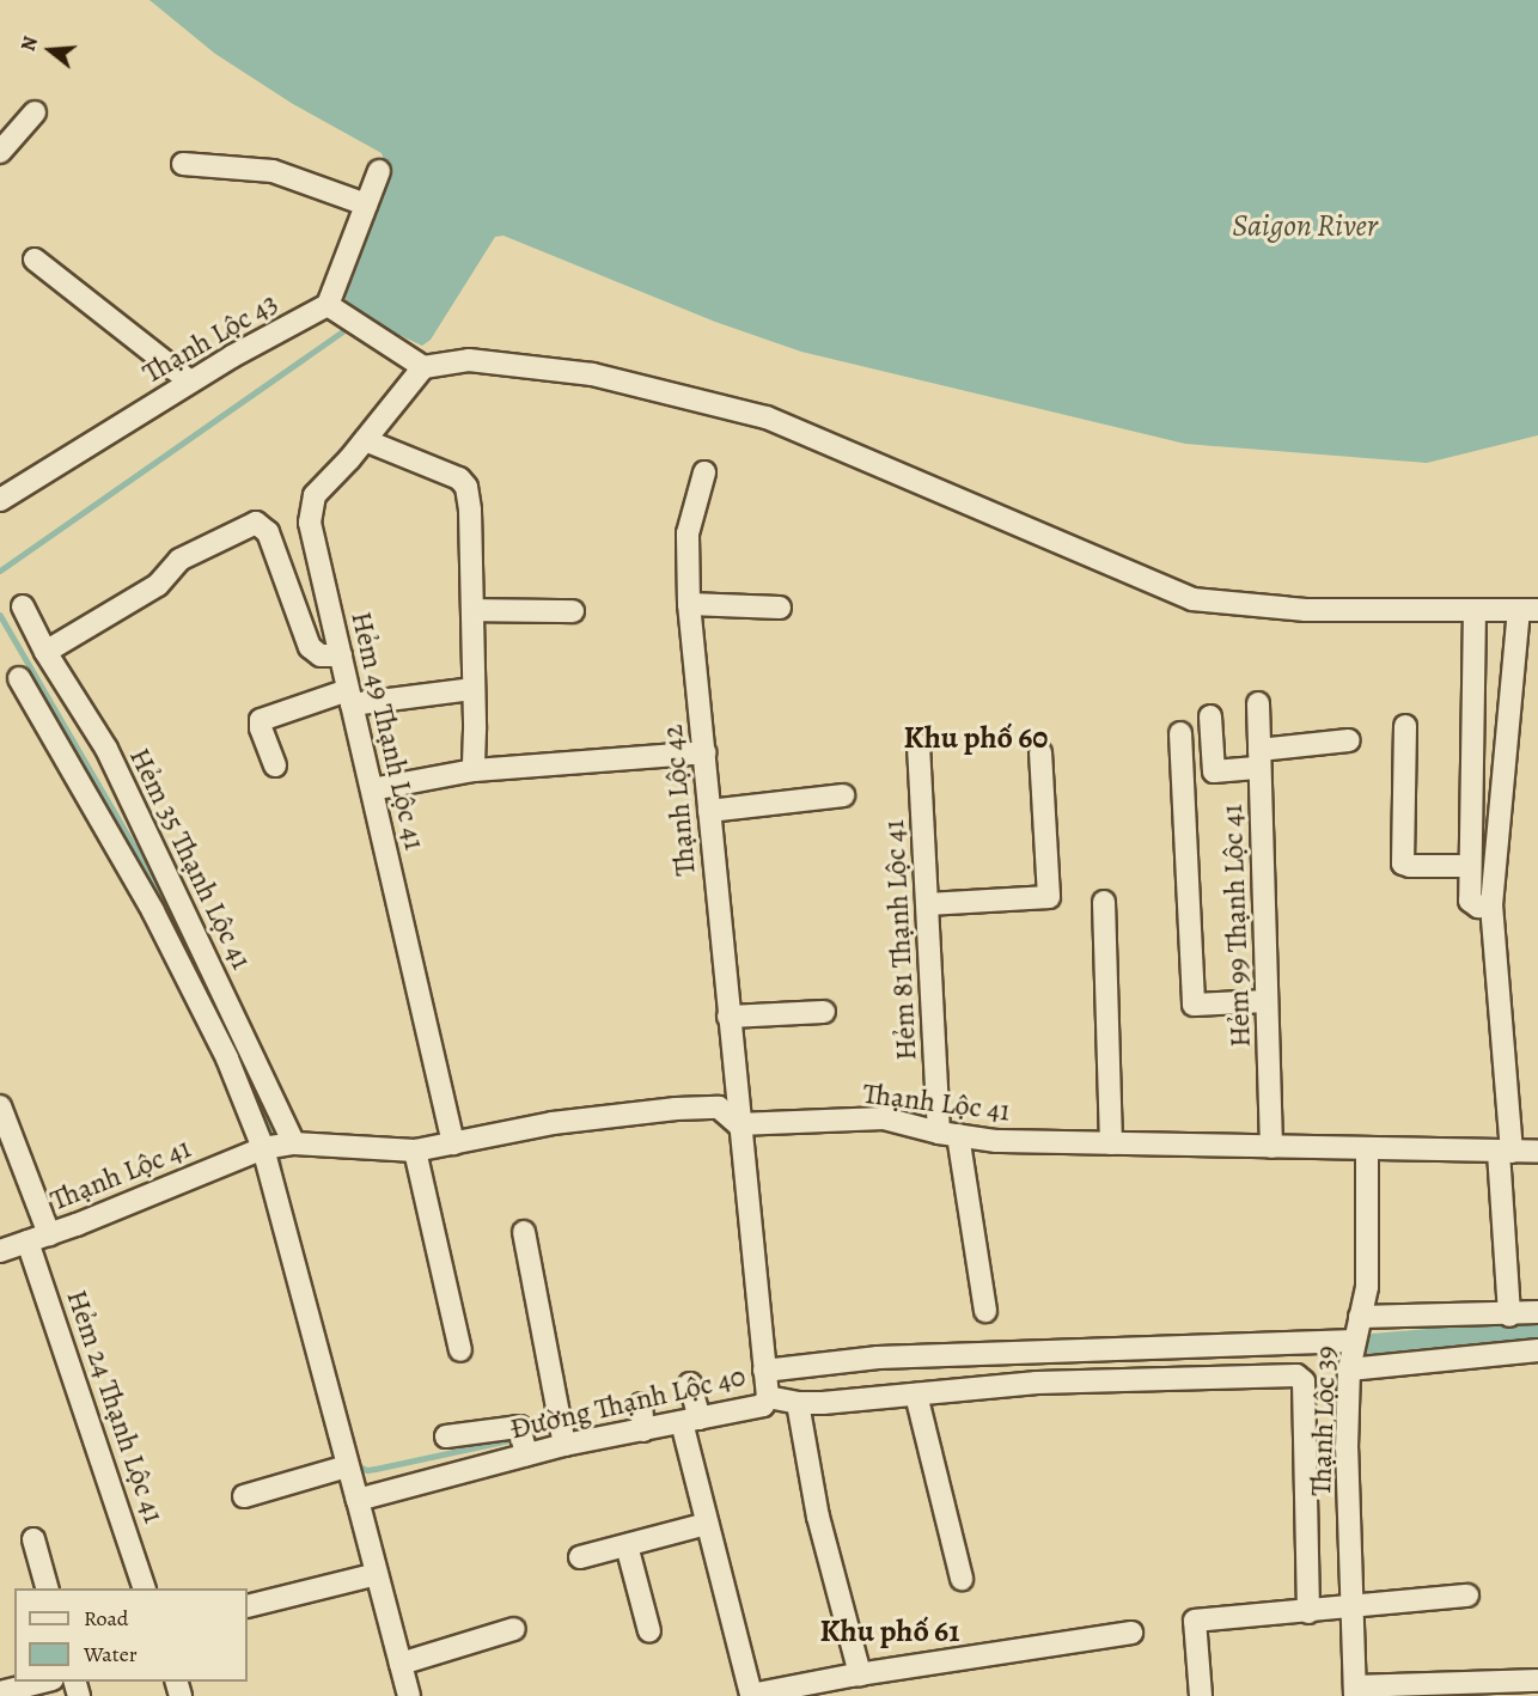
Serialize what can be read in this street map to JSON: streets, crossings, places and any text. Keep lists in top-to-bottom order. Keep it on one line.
{"streets":{"street":["Thạnh Lộc 43","Hẻm 49 Thạnh Lộc 41","Thạnh Lộc 42","Hẻm 35 Thạnh Lộc 41","Hẻm 99 Thạnh Lộc 41","Hẻm 81 Thạnh Lộc 41","Thạnh Lộc 41","Đường Thạnh Lộc 40","Hẻm 24 Thạnh Lộc 41","Thạnh Lộc 39"]},"crossings":[["Thạnh Lộc 42","Thạnh Lộc 41"],["Thạnh Lộc 42","Đường Thạnh Lộc 40"],["Hẻm 35 Thạnh Lộc 41","Thạnh Lộc 41"],["Hẻm 99 Thạnh Lộc 41","Thạnh Lộc 41"],["Hẻm 81 Thạnh Lộc 41","Thạnh Lộc 41"],["Thạnh Lộc 41","Đường Thạnh Lộc 40"],["Thạnh Lộc 41","Hẻm 24 Thạnh Lộc 41"],["Thạnh Lộc 41","Thạnh Lộc 39"]],"districts":["Khu phố 60","Khu phố 61"],"water":["Saigon River"],"legend":["Road","Water"],"north":"left"}
